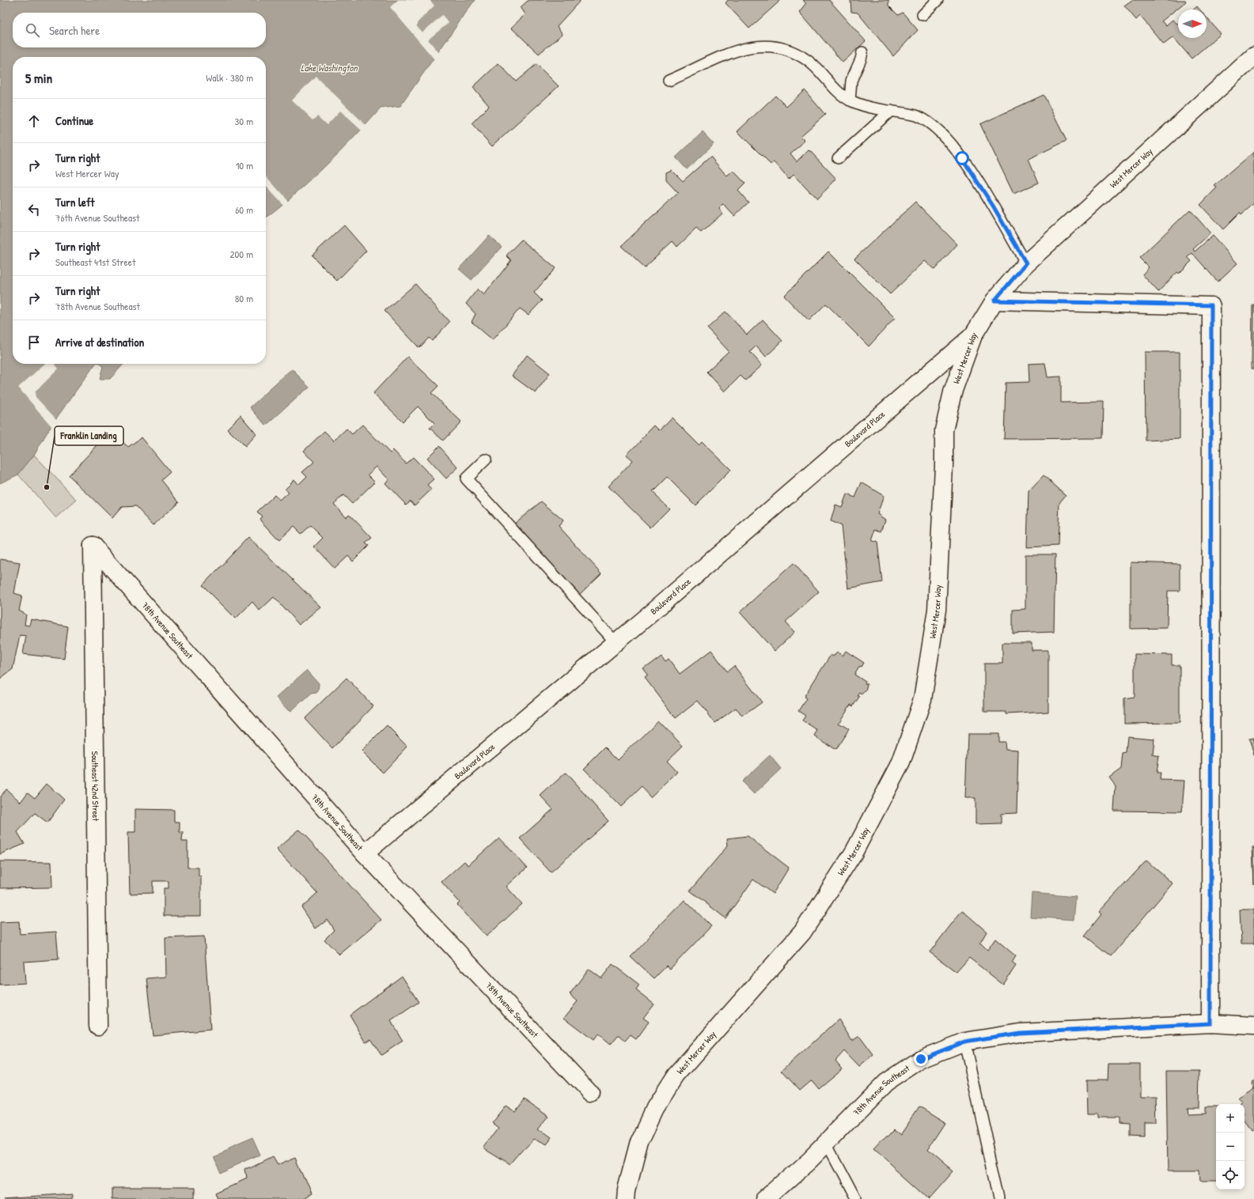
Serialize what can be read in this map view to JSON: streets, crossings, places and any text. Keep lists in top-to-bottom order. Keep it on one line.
{"streets":{"street":["West Mercer Way","Boulevard Place","78th Avenue Southeast","Southeast 42nd Street"]},"crossings":[["West Mercer Way","Boulevard Place"],["Boulevard Place","78th Avenue Southeast"],["78th Avenue Southeast","Southeast 42nd Street"]],"water":["Lake Washington"],"places":["Franklin Landing"],"north":"right","page":{"search":"Search here","heading":["5 min","Walk · 380 m"],"list":[["Continue","30 m"],["Turn right","West Mercer Way","10 m"],["Turn left","76th Avenue Southeast","60 m"],["Turn right","Southeast 41st Street","200 m"],["Turn right","78th Avenue Southeast","80 m"],"Arrive at destination"],"map_buttons":["+","−"]}}
